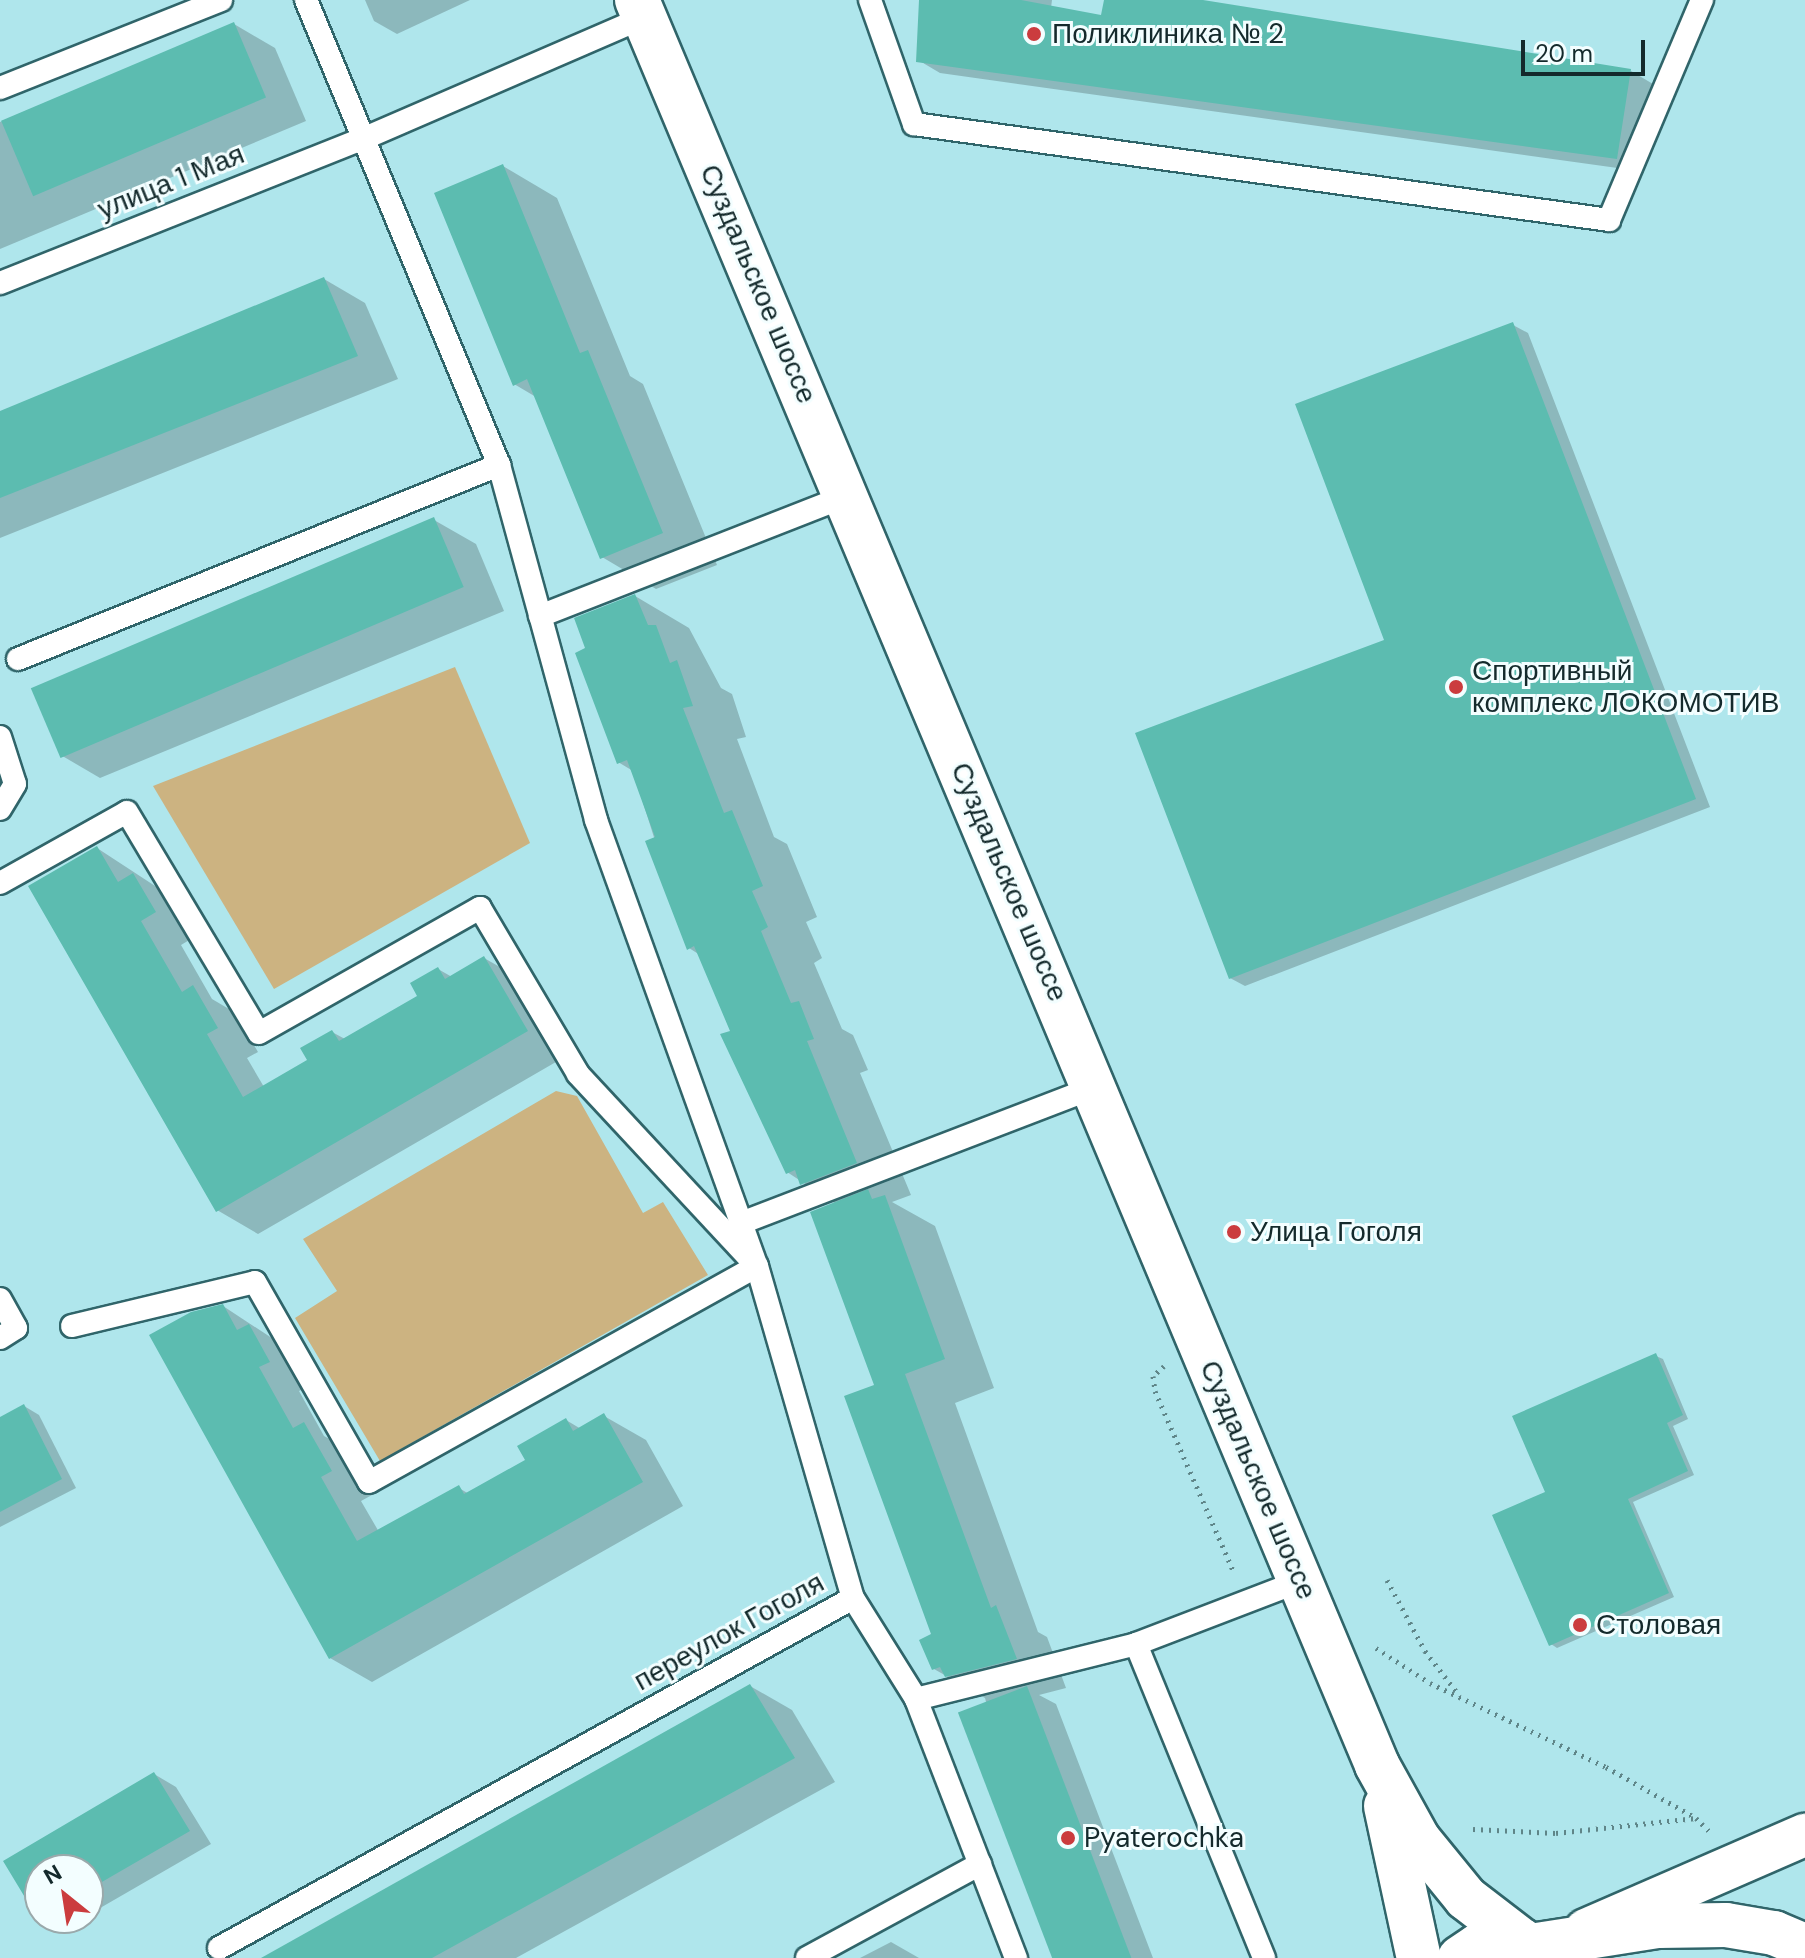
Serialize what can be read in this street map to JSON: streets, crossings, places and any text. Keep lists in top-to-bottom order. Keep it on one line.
{"streets":{"main road":["Суздальское шоссе"],"lane":["улица 1 Мая","переулок Гоголя"]},"crossings":[["улица 1 Мая","Суздальское шоссе"]],"places":["Поликлиника № 2","Спортивный комплекс ЛОКОМОТИВ","Улица Гоголя","Столовая","Pyaterochka"],"scale_bar":"20 m","north":"top left"}
